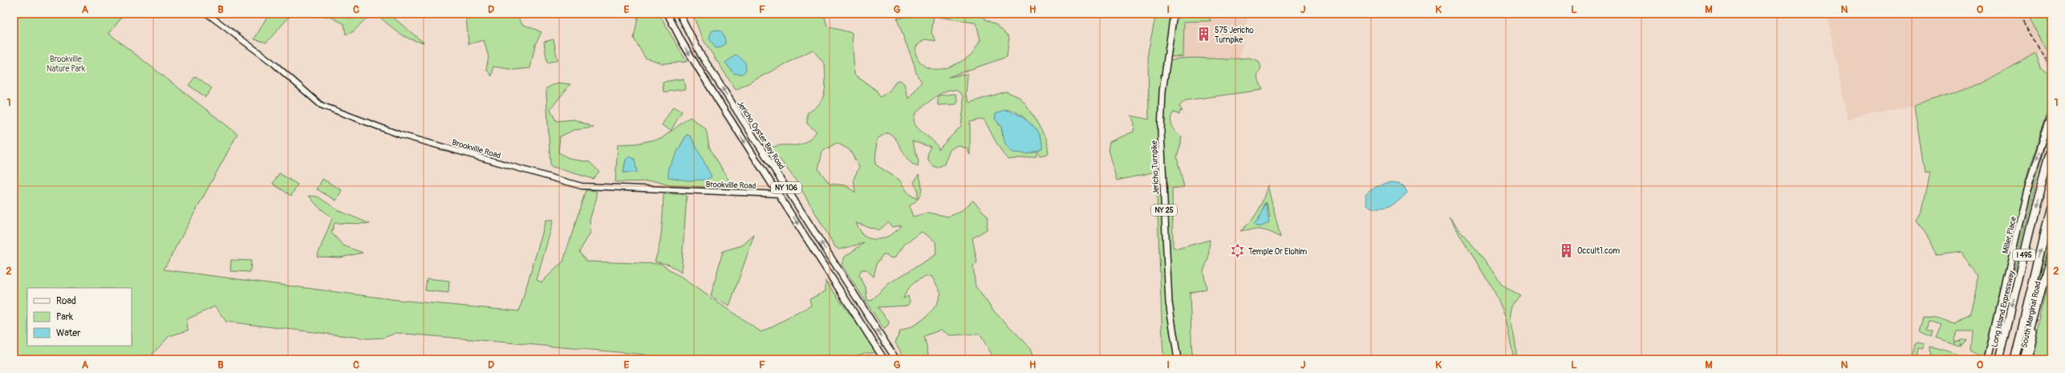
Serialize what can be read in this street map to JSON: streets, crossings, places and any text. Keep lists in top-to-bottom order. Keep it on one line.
{"streets":{"highway":["I 495","Long Island Expressway"],"main road":["Jericho Oyster Bay Road","Jericho Turnpike","NY 106","NY 25","Miller Place","South Marginal Road"],"street":["Brookville Road"]},"crossings":[["Brookville Road","NY 106"]],"one_way":["Miller Place"],"parks":["Brookville Nature Park"],"places":{"building":["575 Jericho Turnpike","Occult1.com"],"synagogue":["Temple Or Elohim"]},"legend":["Road","Park","Water"],"grid":{"columns":["A","B","C","D","E","F","G","H","I","J","K","L","M","N","O"],"rows":["1","2"]}}
